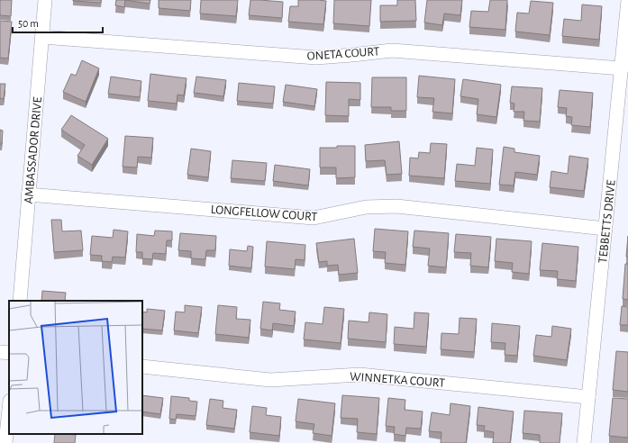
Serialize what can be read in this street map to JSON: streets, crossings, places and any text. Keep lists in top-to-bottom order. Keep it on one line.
{"streets":{"street":["ONETA COURT","AMBASSADOR DRIVE","LONGFELLOW COURT","TEBBETTS DRIVE","WINNETKA COURT"]},"crossings":[["ONETA COURT","AMBASSADOR DRIVE"],["ONETA COURT","TEBBETTS DRIVE"],["AMBASSADOR DRIVE","LONGFELLOW COURT"],["LONGFELLOW COURT","TEBBETTS DRIVE"],["TEBBETTS DRIVE","WINNETKA COURT"]],"scale_bar":"50 m"}
